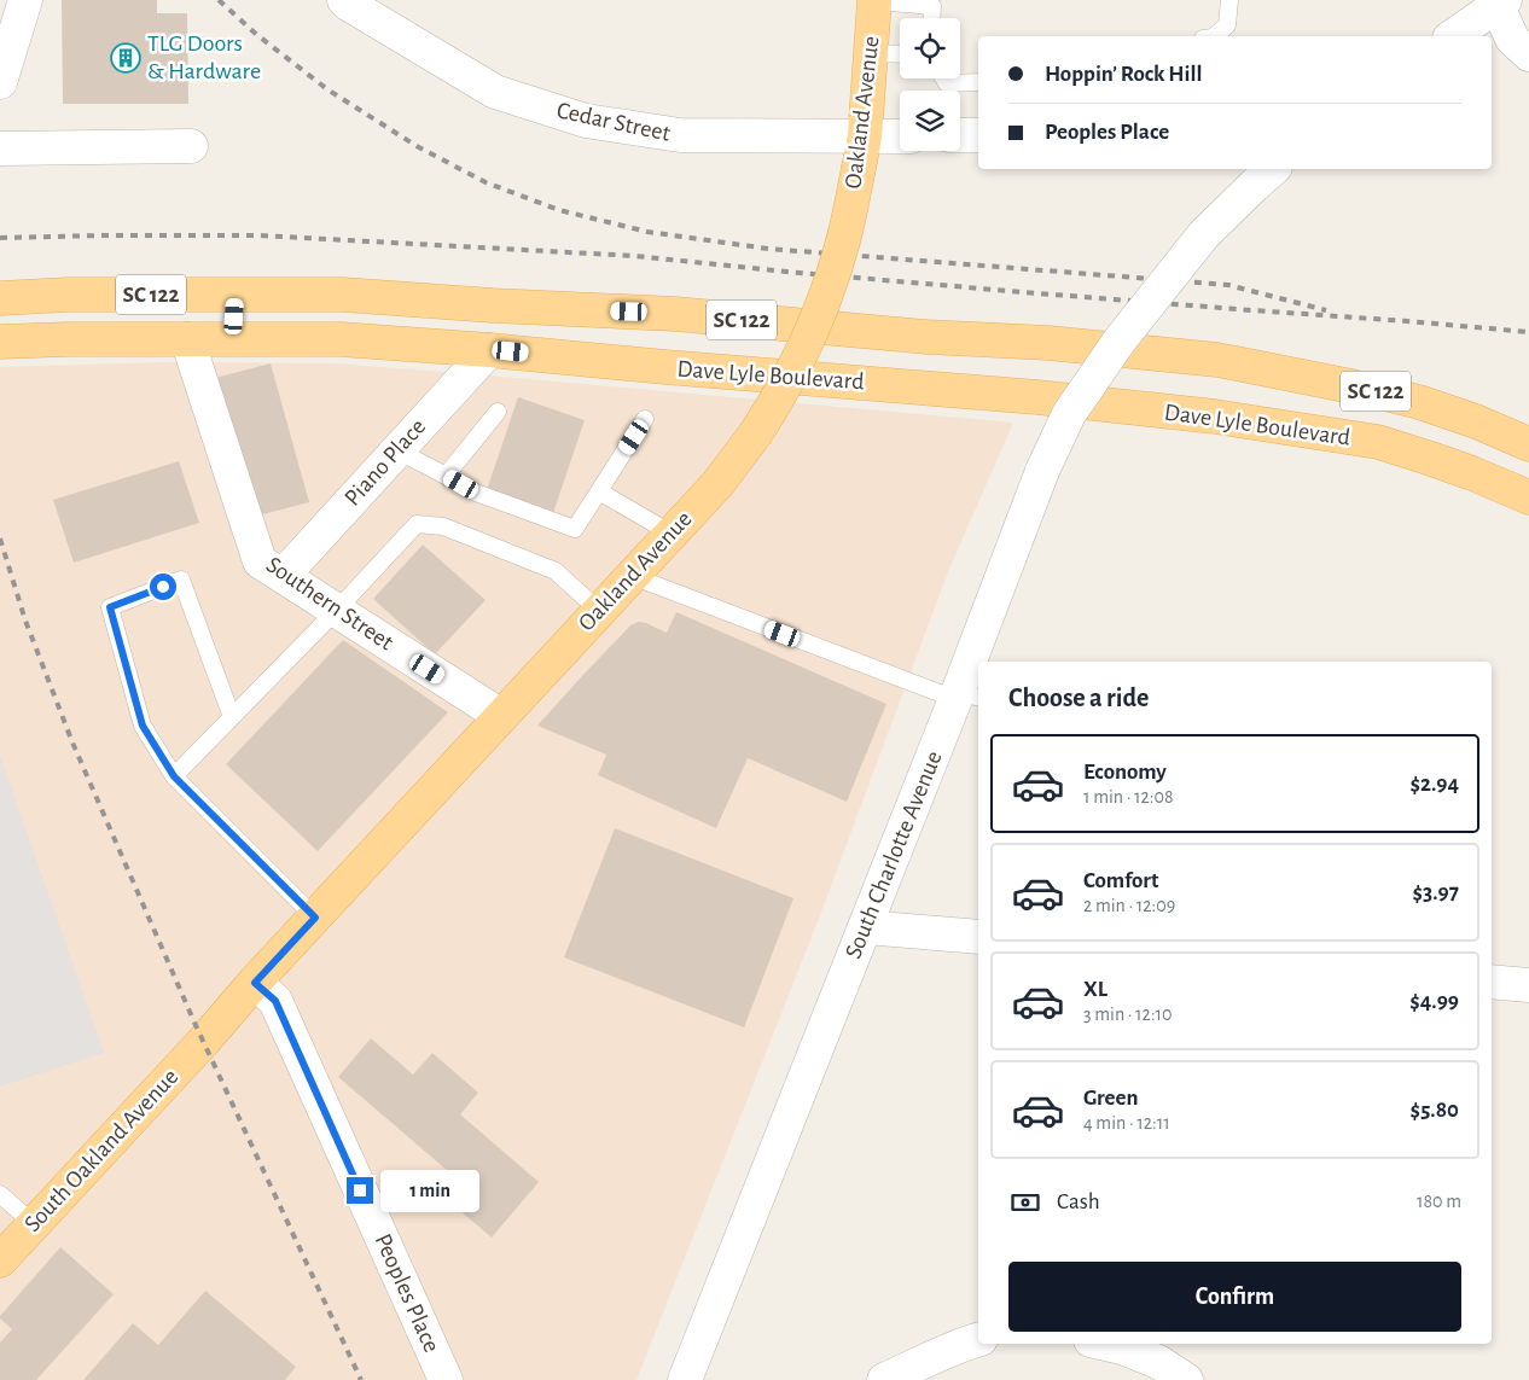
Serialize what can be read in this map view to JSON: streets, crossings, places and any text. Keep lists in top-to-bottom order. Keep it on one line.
{"streets":{"main road":["Oakland Avenue","SC 122","Dave Lyle Boulevard","South Oakland Avenue"],"street":["Cedar Street","Piano Place","Southern Street","South Charlotte Avenue","Peoples Place"]},"crossings":[["Oakland Avenue","Cedar Street"],["Oakland Avenue","Southern Street"],["Oakland Avenue","South Oakland Avenue"],["Oakland Avenue","Peoples Place"],["Dave Lyle Boulevard","Piano Place"],["Dave Lyle Boulevard","Southern Street"],["Piano Place","Southern Street"]],"places":{"building":["TLG Doors & Hardware"]},"page":{"banner":["Hoppin’ Rock Hill","Peoples Place"],"heading":"Choose a ride","list":[{"name":"Economy","note":"1 min · 12:08","value":"$2.94"},{"name":"Comfort","note":"2 min · 12:09","value":"$3.97"},{"name":"XL","note":"3 min · 12:10","value":"$4.99"},{"name":"Green","note":"4 min · 12:11","value":"$5.80"}],"pay":["Cash","180 m"],"bubble":"1 min","buttons":"Confirm"}}
